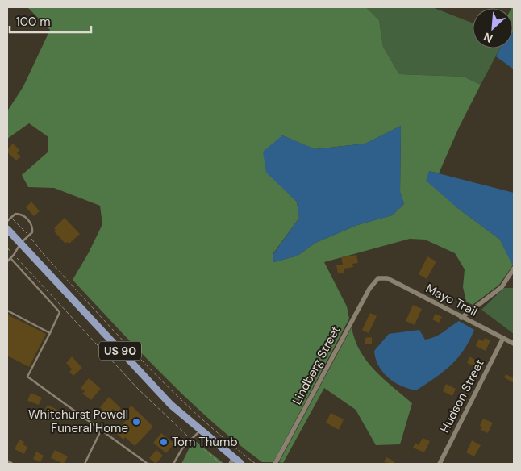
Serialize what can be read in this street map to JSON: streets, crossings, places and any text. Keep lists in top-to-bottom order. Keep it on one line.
{"streets":{"main road":["US 90"],"street":["Mayo Trail","Lindberg Street","Hudson Street"]},"crossings":[["Mayo Trail","Lindberg Street"],["Mayo Trail","Hudson Street"]],"places":["Whitehurst Powell Funeral Home","Tom Thumb"],"scale_bar":"100 m","north":"bottom left"}
